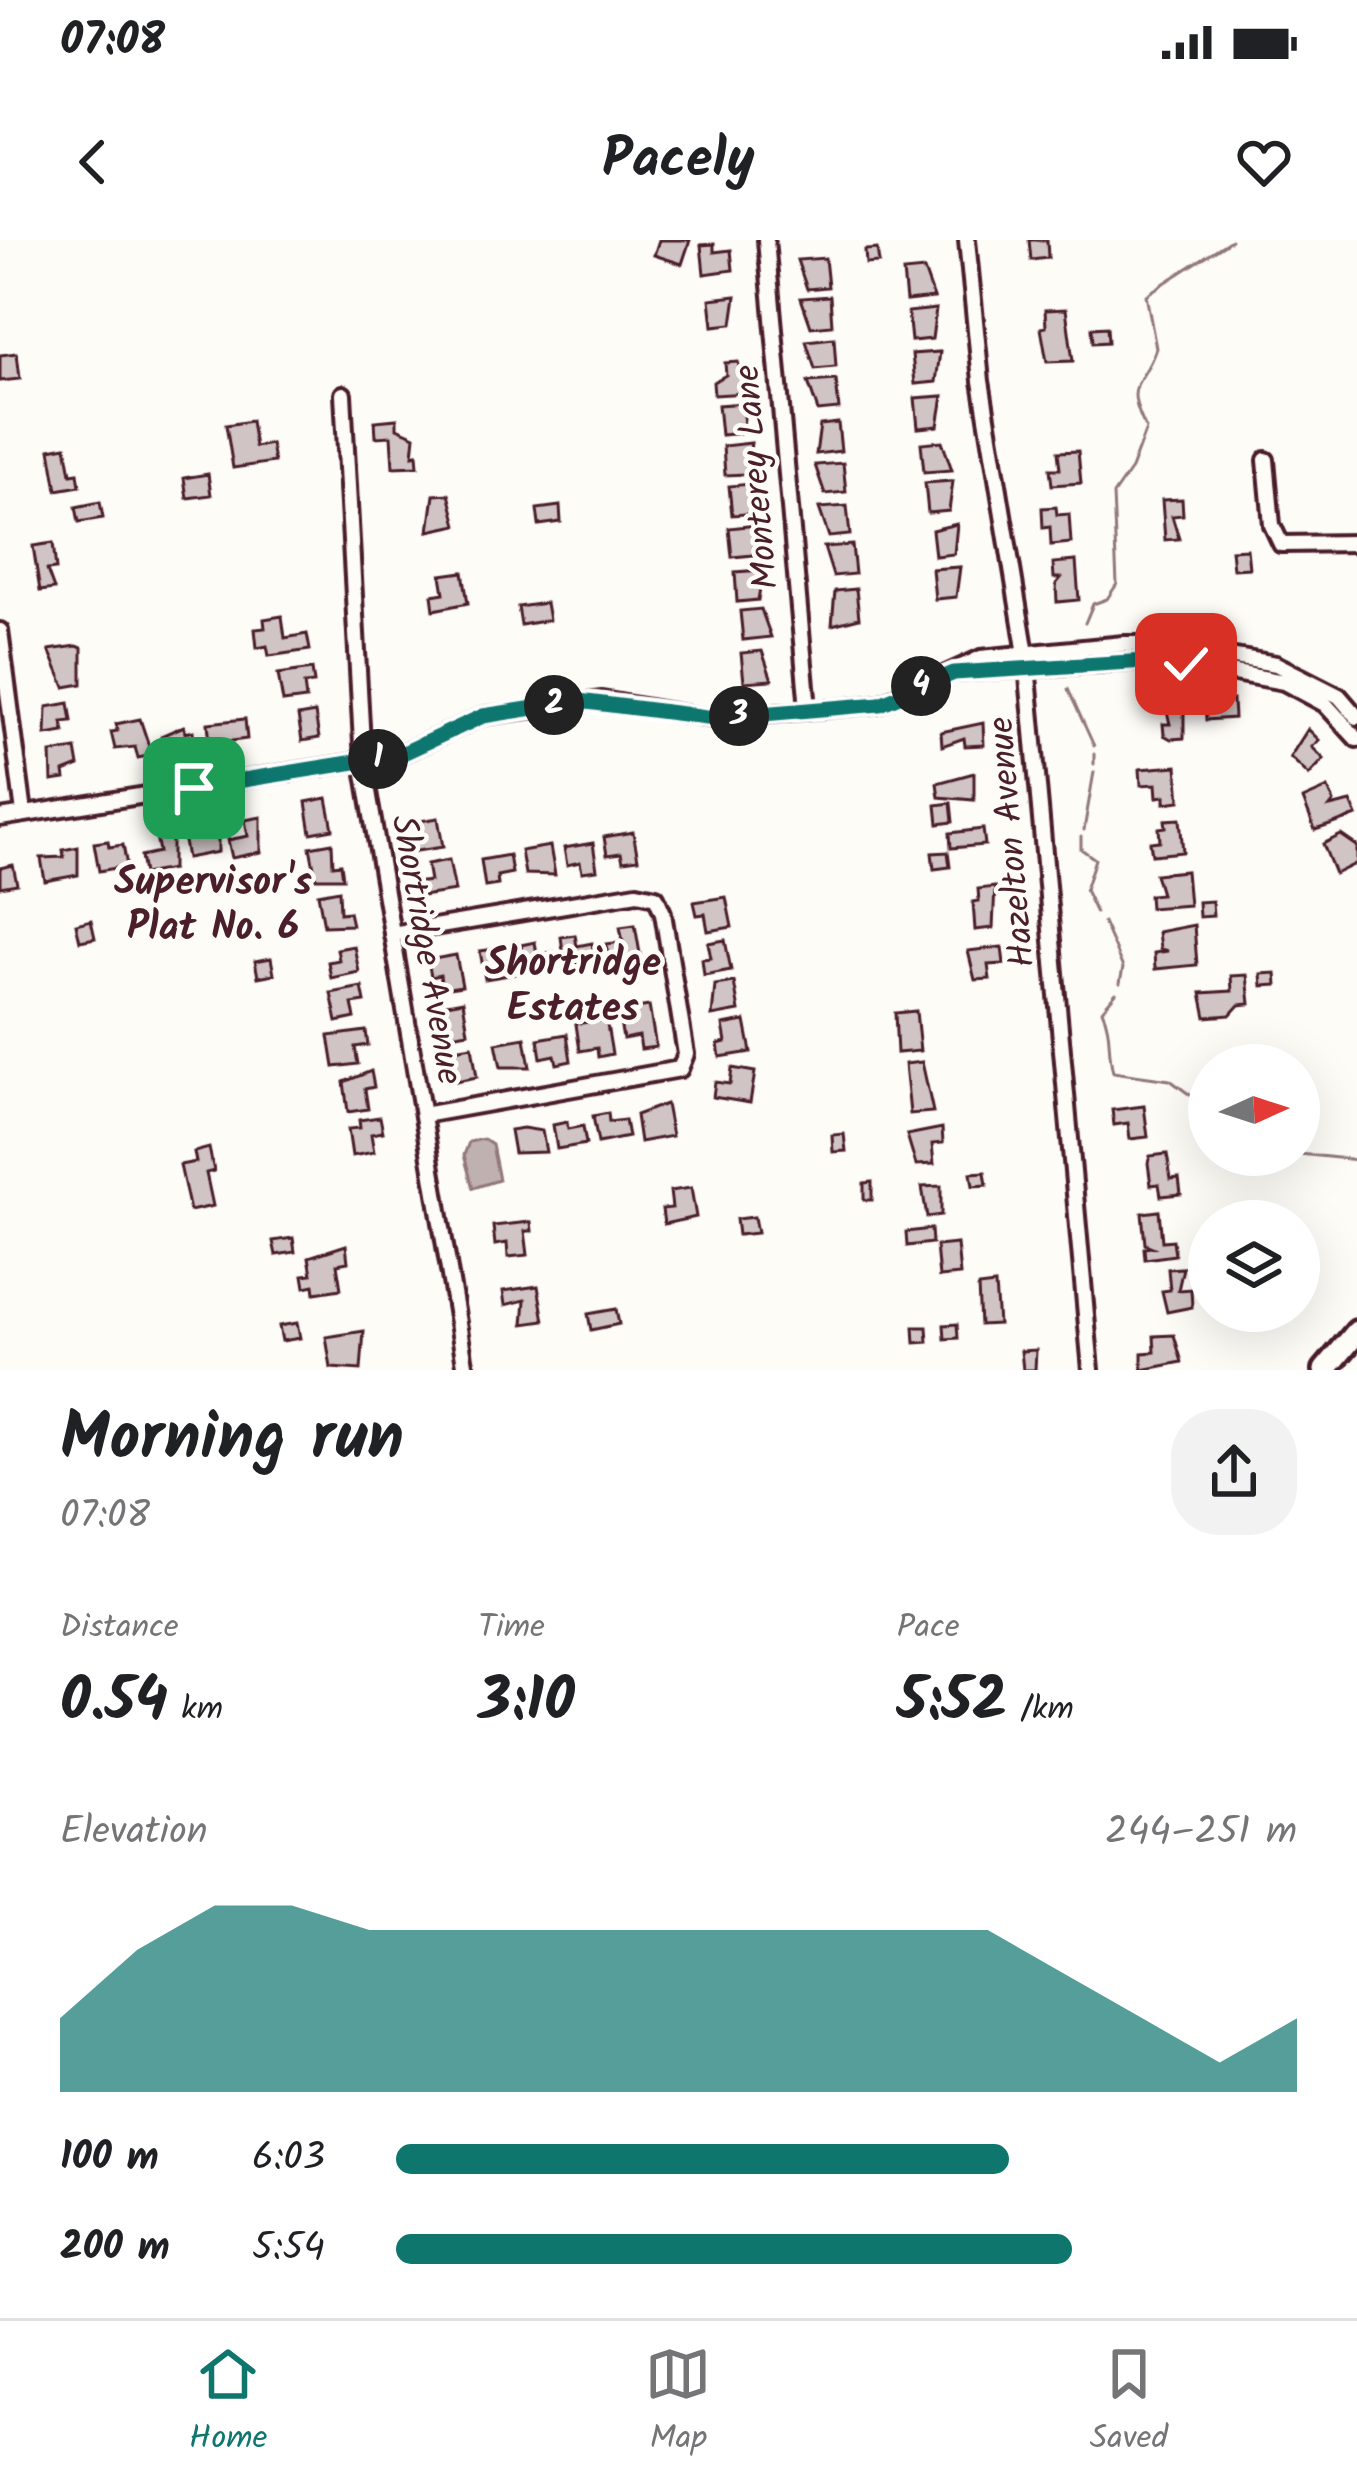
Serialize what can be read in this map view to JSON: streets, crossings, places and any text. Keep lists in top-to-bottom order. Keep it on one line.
{"streets":{"street":["Monterey Lane","Hazelton Avenue","Shortridge Avenue"]},"districts":["Supervisor's Plat No. 6","Shortridge Estates"],"north":"right","page":{"status":"07:08","header":"Pacely","pins":["4","2","3","1"],"heading":["Morning run","07:08"],"stats":[["Distance","0.54 km"],["Time","3:10"],["Pace","5:52 /km"]],"chart":["Elevation","244–251 m"],"list":[{"name":"100 m","note":"6:03"},{"name":"200 m","note":"5:54"}],"tabs":["Home","Map","Saved"]}}
